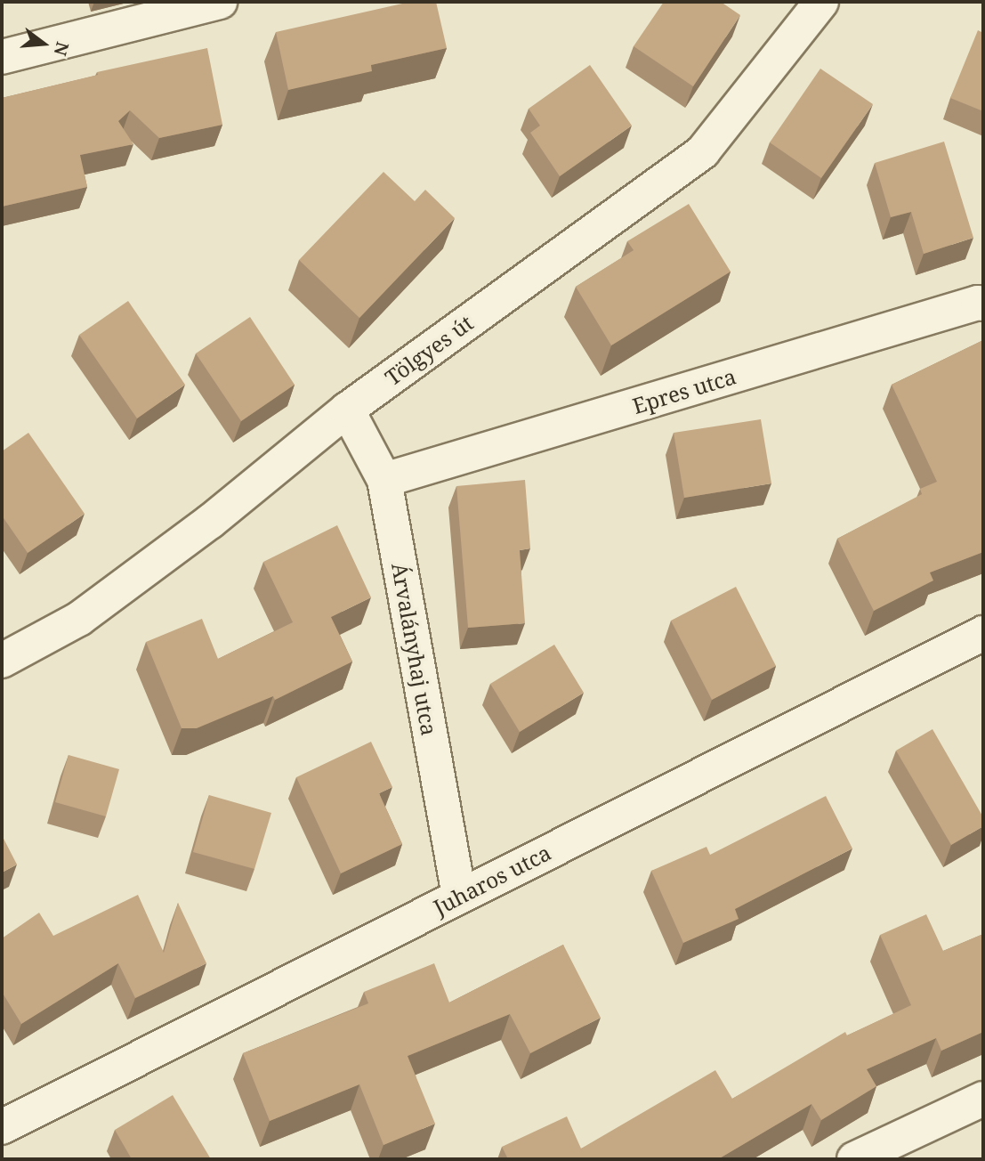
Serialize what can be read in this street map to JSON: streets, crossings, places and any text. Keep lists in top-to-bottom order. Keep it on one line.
{"streets":{"street":["Tölgyes út","Epres utca","Árvalányhaj utca","Juharos utca"]},"crossings":[["Tölgyes út","Árvalányhaj utca"],["Epres utca","Árvalányhaj utca"],["Árvalányhaj utca","Juharos utca"]],"north":"right"}
